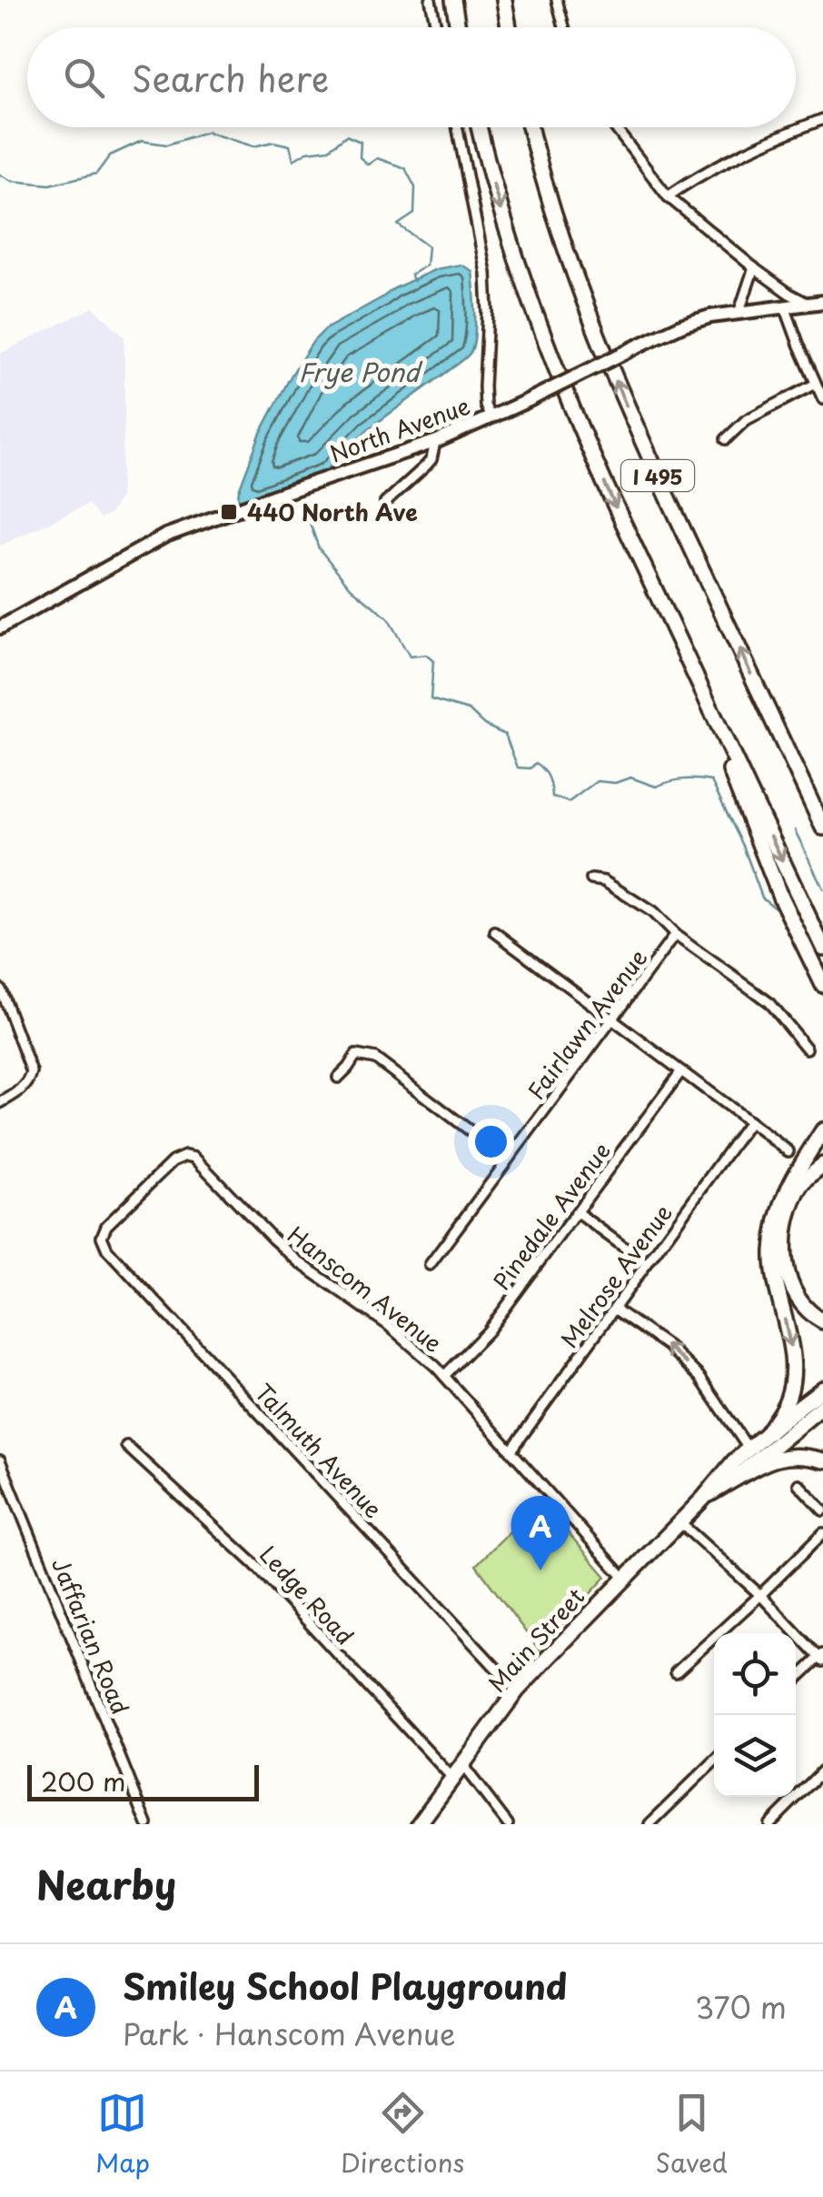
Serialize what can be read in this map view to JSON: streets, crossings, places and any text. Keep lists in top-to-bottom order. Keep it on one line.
{"streets":{"highway":["I 495","Main Street"],"main road":["North Avenue"],"street":["Fairlawn Avenue","Pinedale Avenue","Melrose Avenue","Hanscom Avenue","Talmuth Avenue","Ledge Road","Jaffarian Road"]},"crossings":[["Pinedale Avenue","Hanscom Avenue"],["Melrose Avenue","Hanscom Avenue"],["Hanscom Avenue","Talmuth Avenue"],["Hanscom Avenue","Main Street"],["Talmuth Avenue","Main Street"],["Ledge Road","Main Street"]],"water":["Frye Pond"],"places":{"transit":["440 North Ave"]},"scale_bar":"200 m","page":{"search":"Search here","pins":"A","scale":"200 m","heading":"Nearby","list":[{"mark":"A","name":"Smiley School Playground","note":"Park · Hanscom Avenue","value":"370 m"}],"nav":["Map","Directions","Saved"]}}
